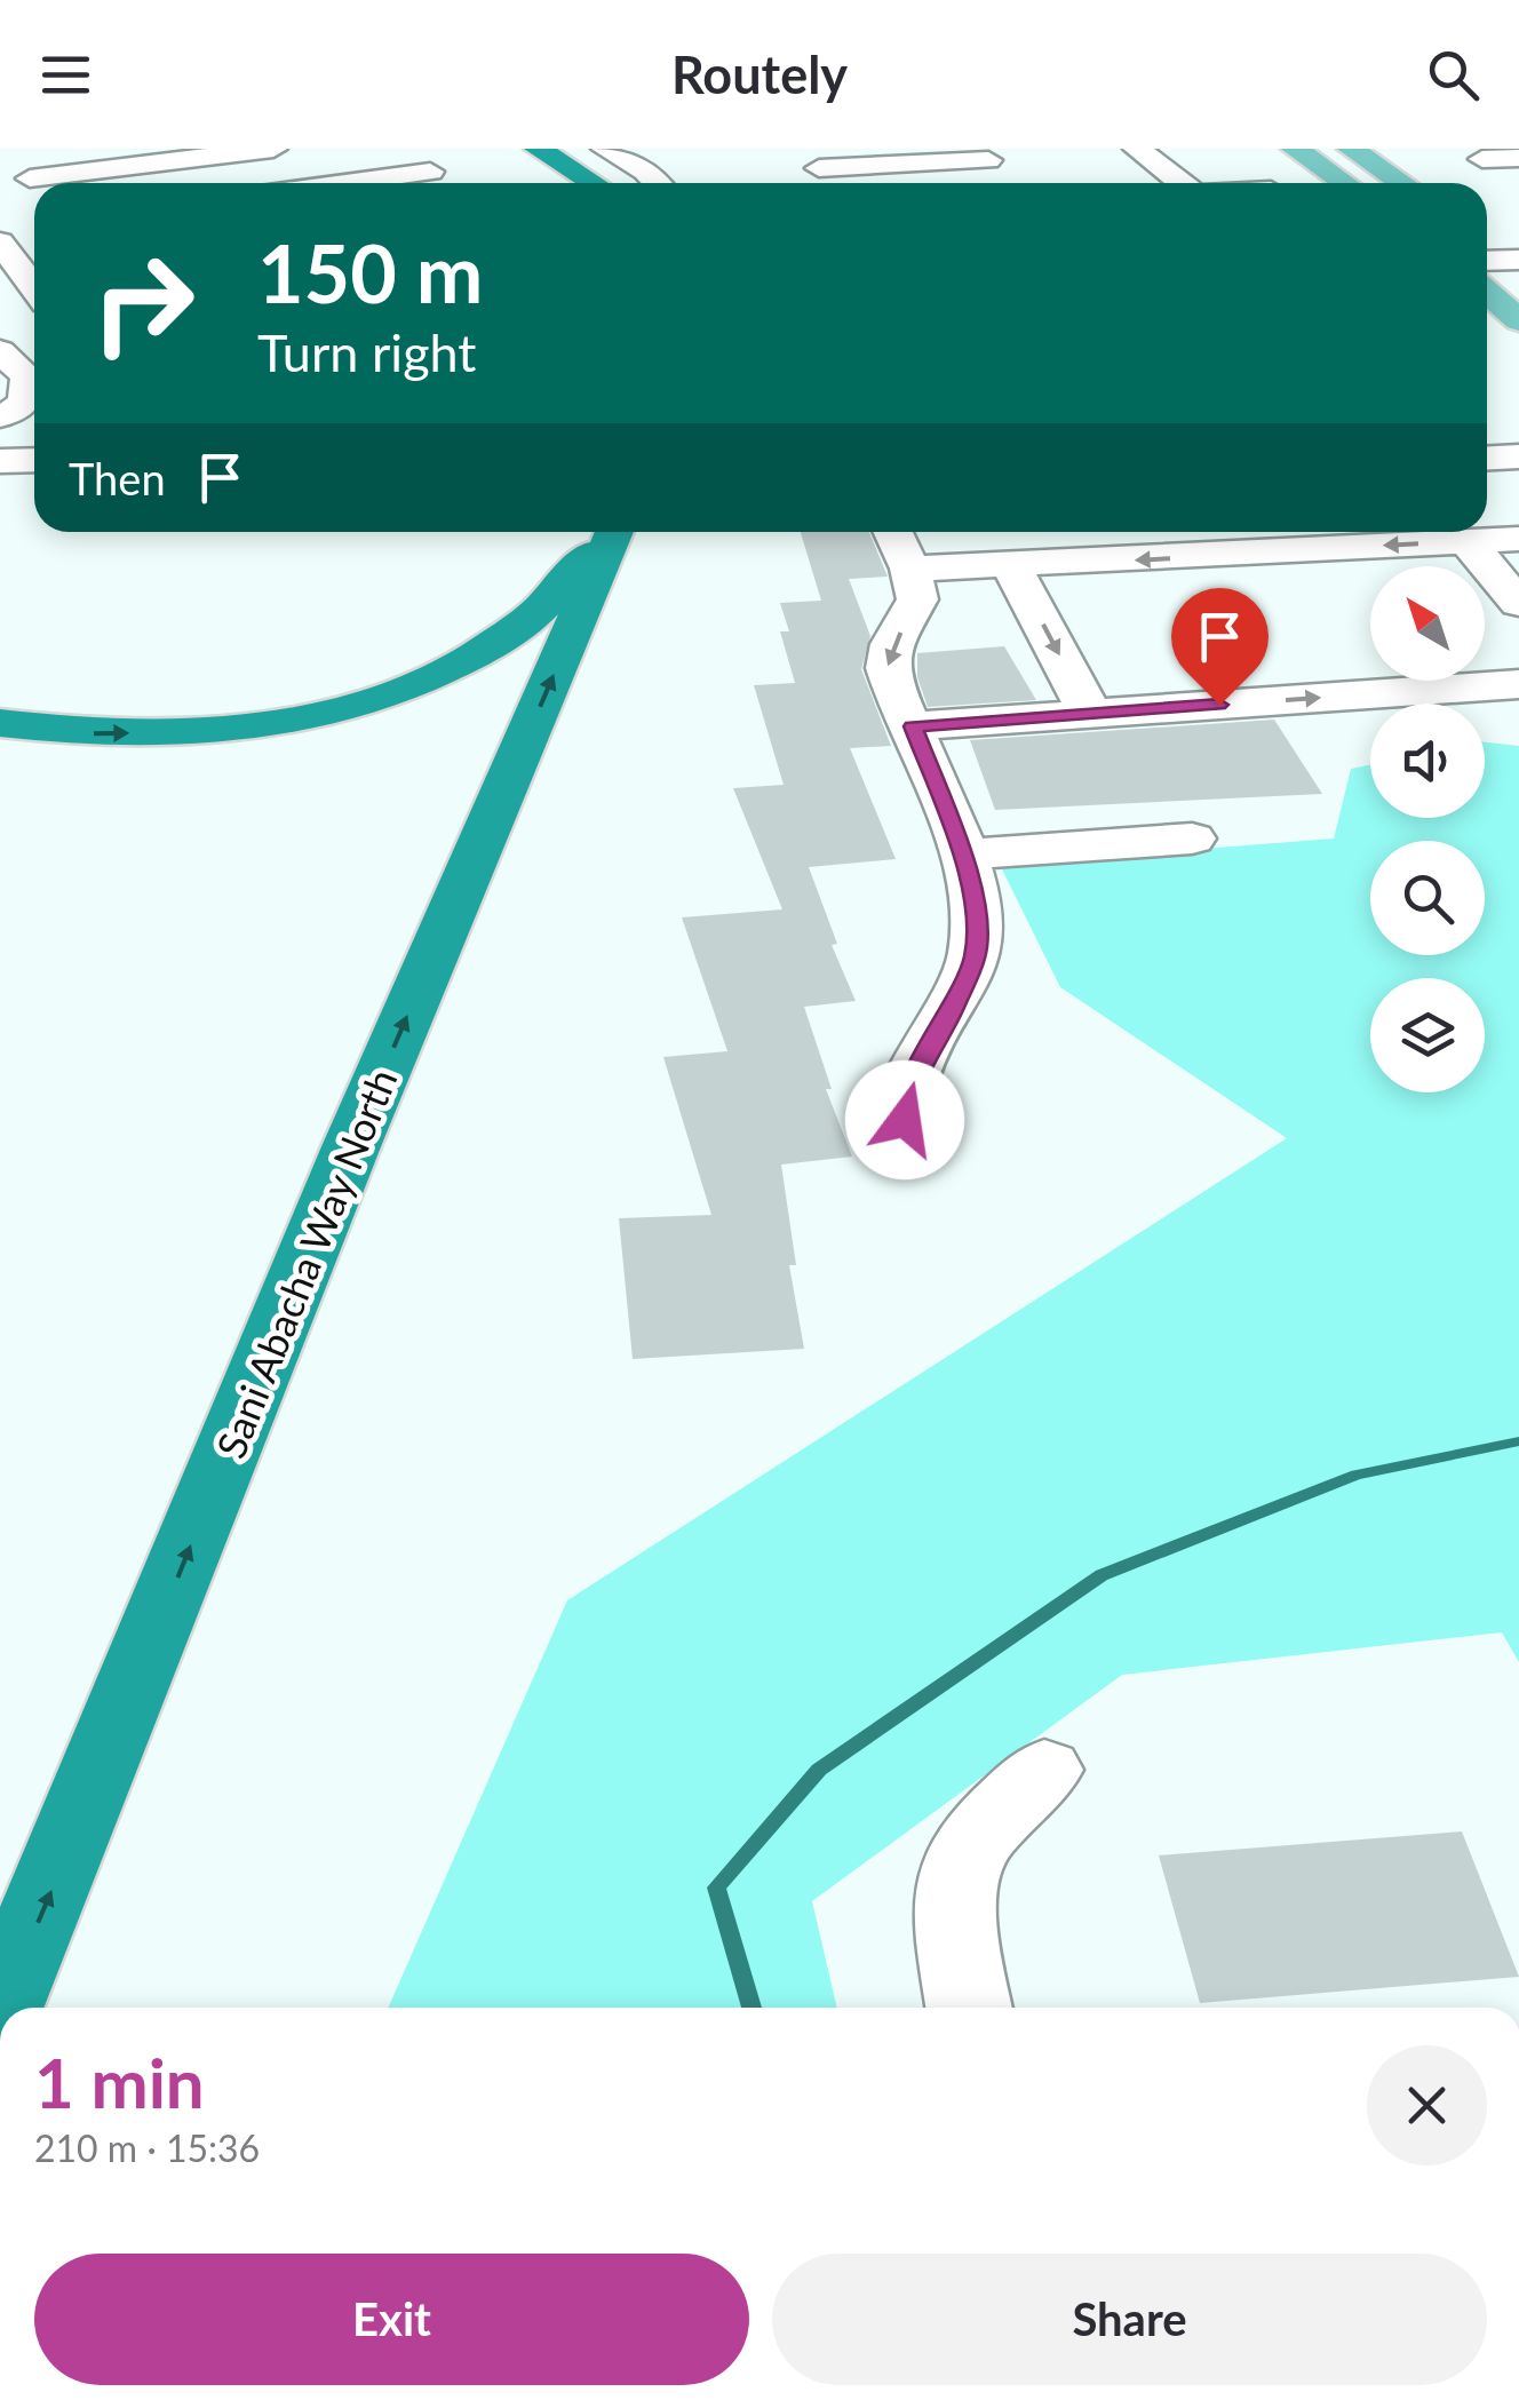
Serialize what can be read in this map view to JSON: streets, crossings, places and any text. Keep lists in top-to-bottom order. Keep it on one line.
{"streets":{"highway":["Sani Abacha Way North"]},"one_way":["Sani Abacha Way North"],"north":"top left","page":{"header":"Routely","turn":["150 m","Turn right"],"then":"Then","heading":["1 min","210 m · 15:36"],"buttons":["Exit","Share"]}}
